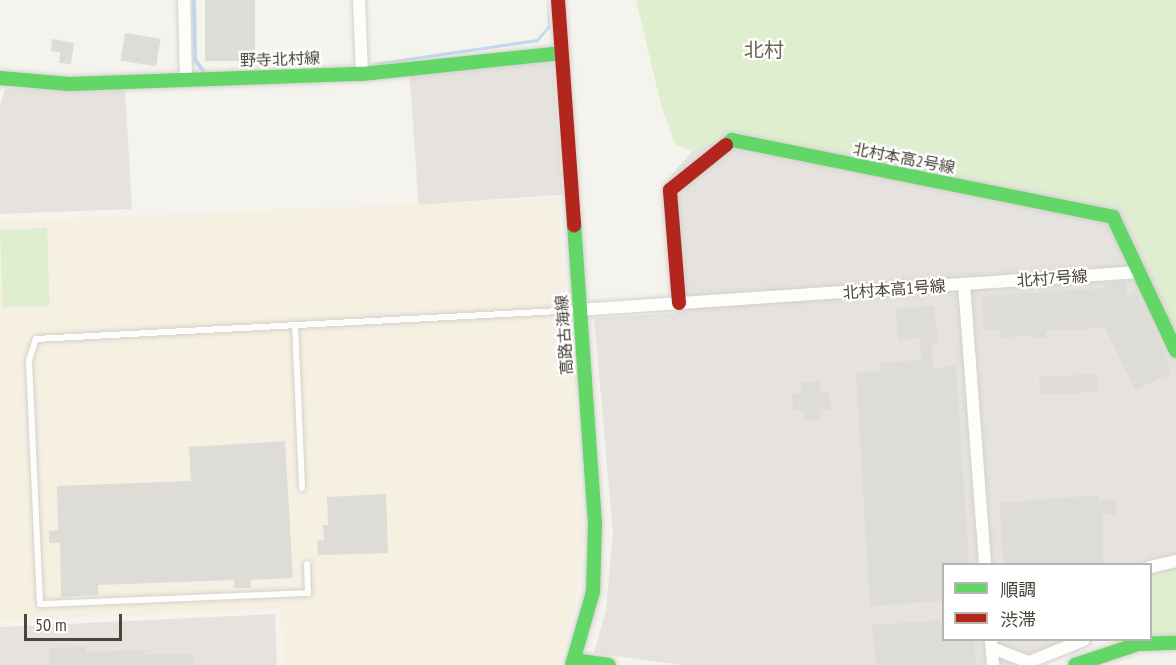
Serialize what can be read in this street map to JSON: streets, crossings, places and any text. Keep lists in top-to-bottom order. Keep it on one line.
{"streets":{"street":["野寺北村線","北村本高2号線","北村7号線","北村本高1号線","高路古海線"]},"crossings":[["野寺北村線","高路古海線"],["北村本高2号線","北村7号線"],["北村本高2号線","北村本高1号線"],["北村7号線","北村本高1号線"],["北村本高1号線","高路古海線"]],"districts":["北村"],"legend":["順調","渋滞"],"scale_bar":"50 m"}
